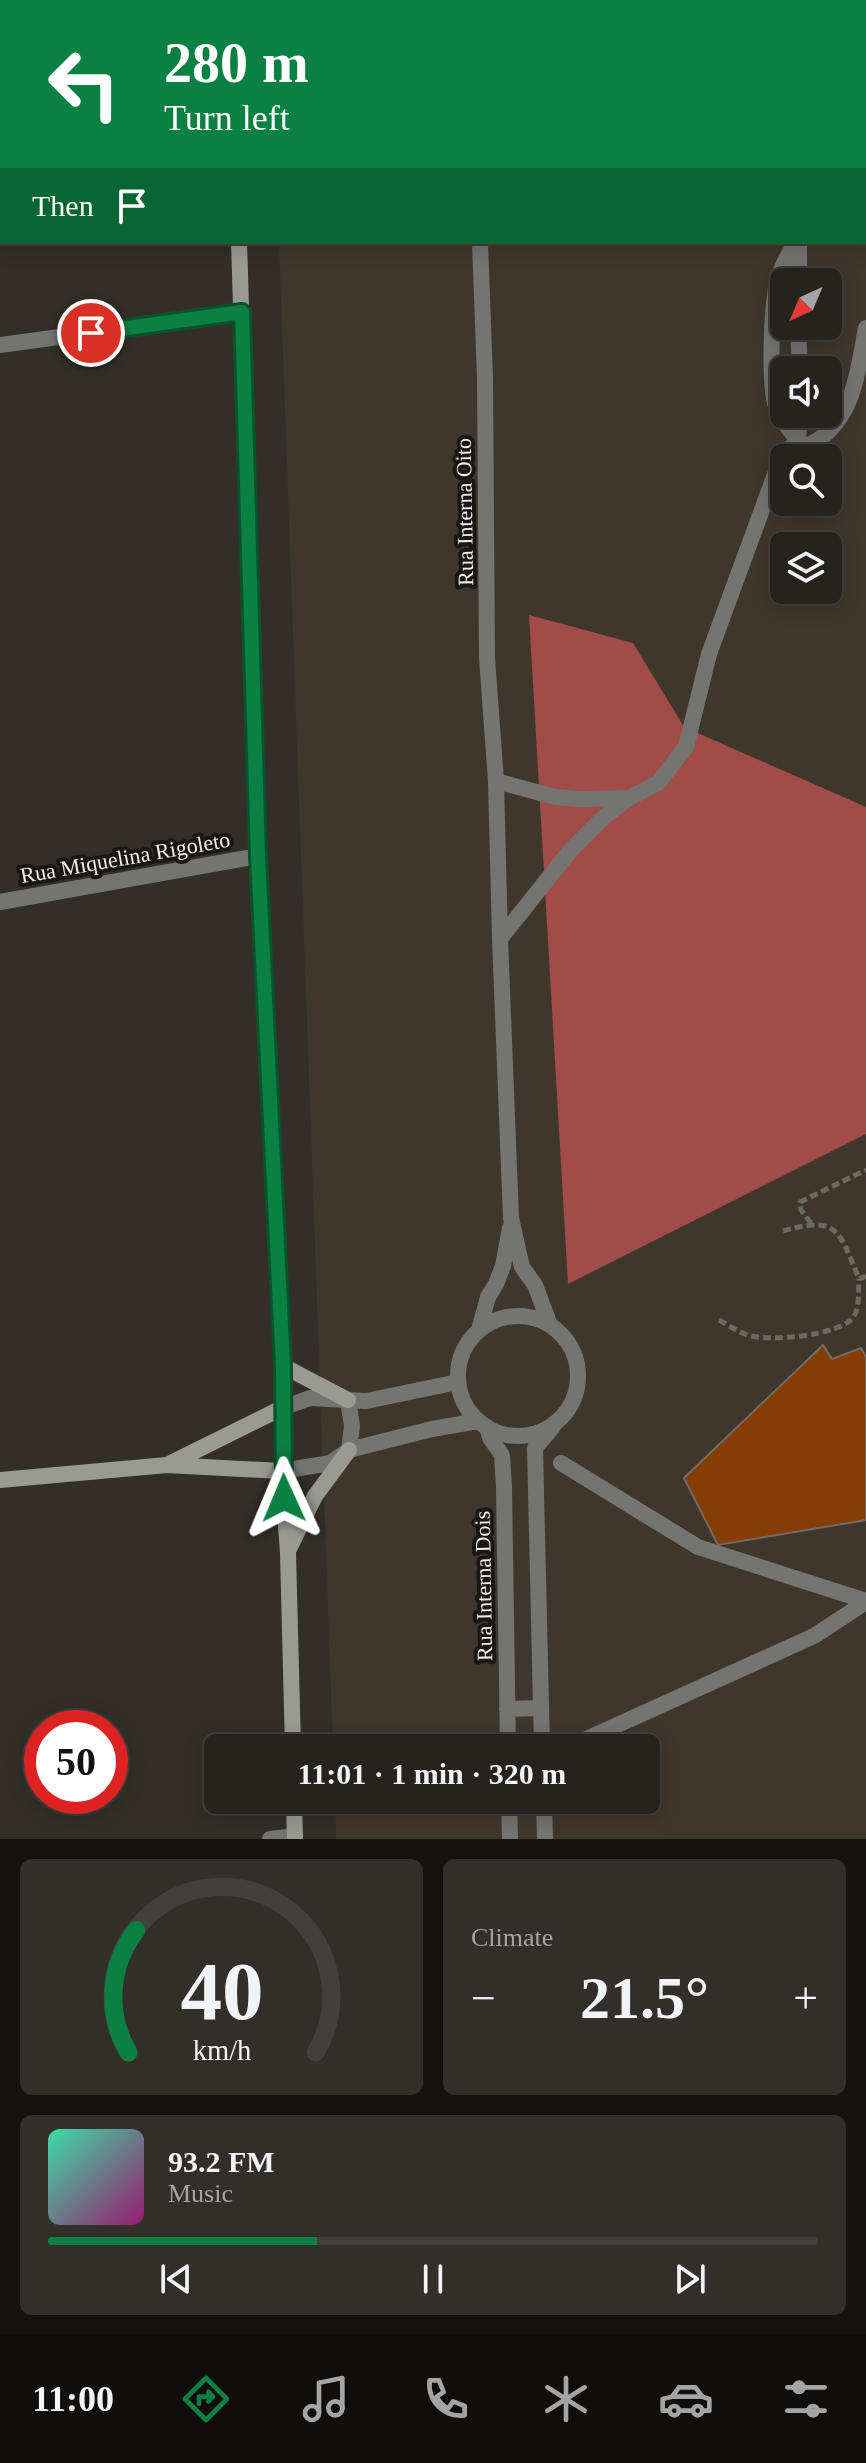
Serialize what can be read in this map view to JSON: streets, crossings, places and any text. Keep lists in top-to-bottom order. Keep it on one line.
{"streets":{"street":["Rua Interna Oito","Rua Miquelina Rigoleto","Rua Interna Dois"]},"crossings":[["Rua Interna Oito","Rua Interna Dois"]],"north":"bottom left","page":{"turn":["280 m","Turn left"],"then":"Then","limit":"50","trip":"11:01 · 1 min · 320 m","tile":"Climate","heat":["−","21.5°","+"],"song":["93.2 FM","Music"],"tabs":"11:00","gauge":["40","km/h"]}}
